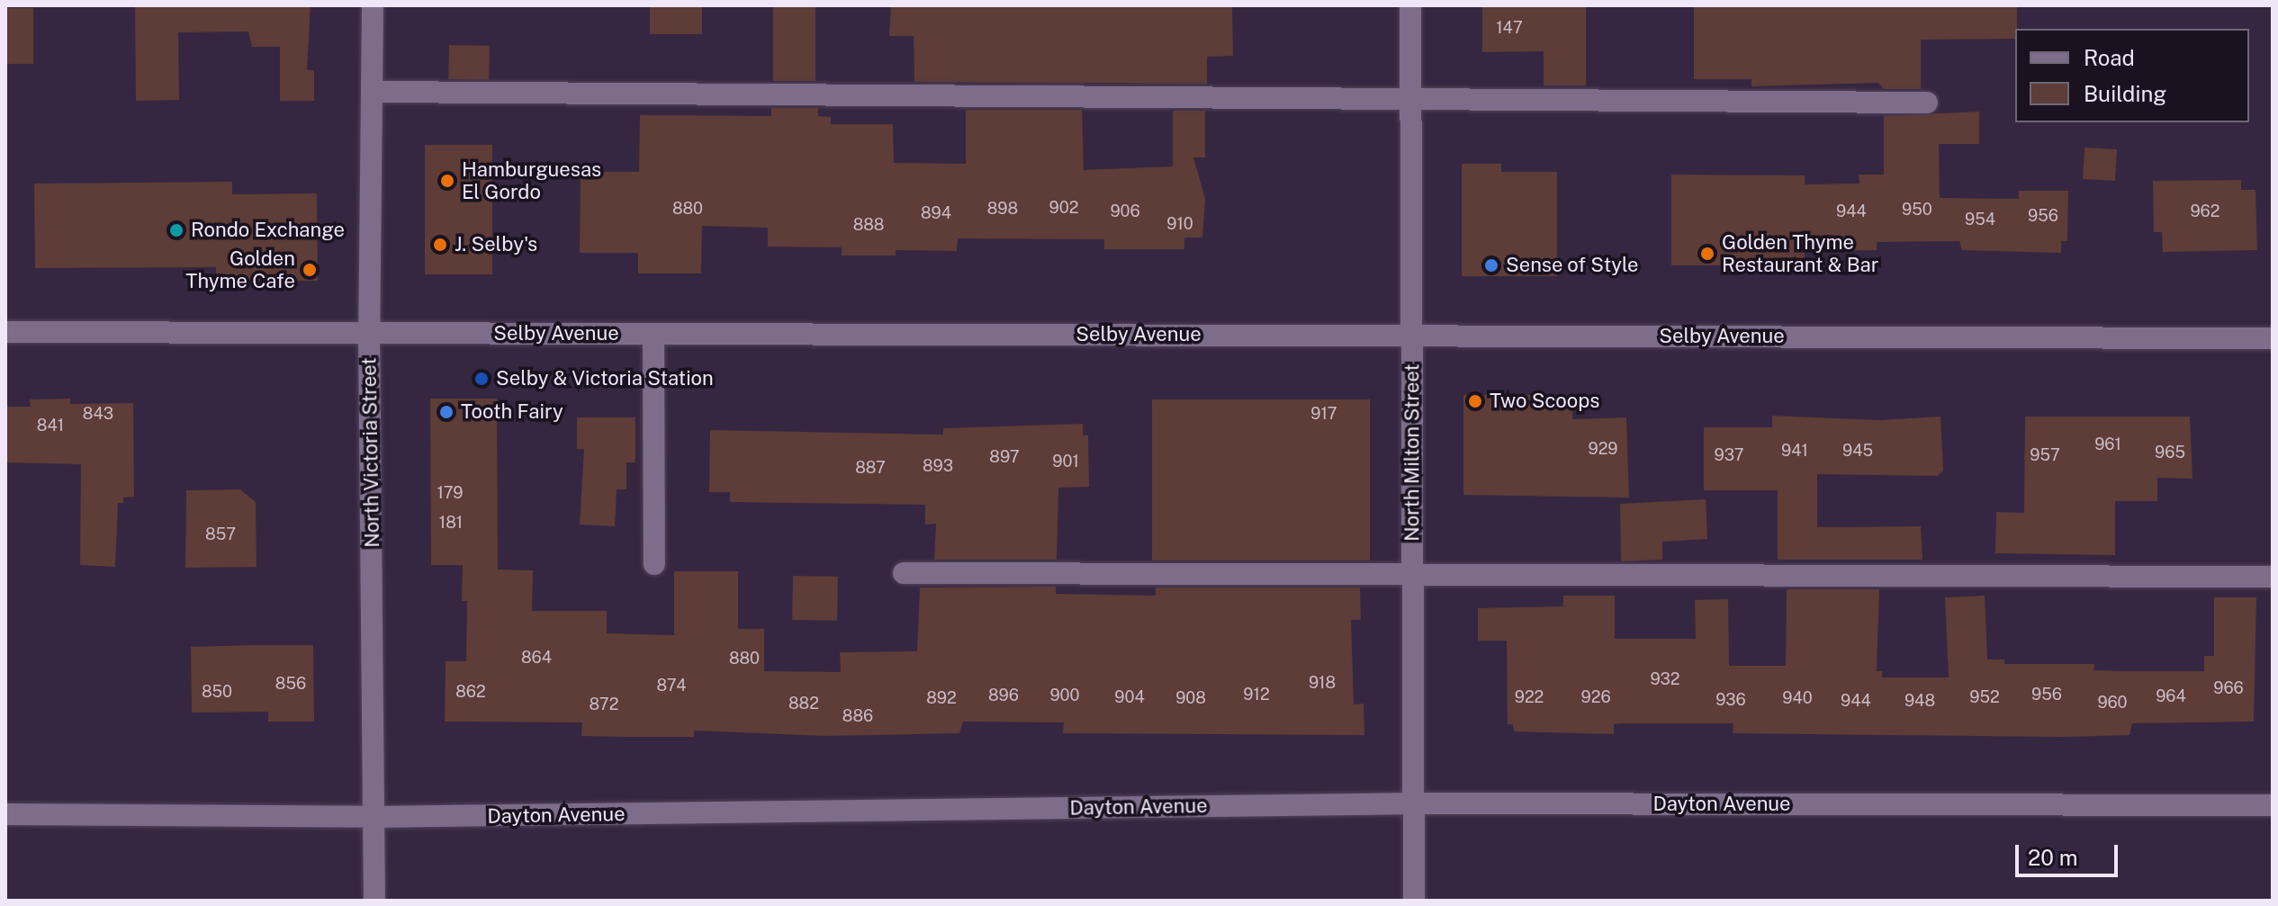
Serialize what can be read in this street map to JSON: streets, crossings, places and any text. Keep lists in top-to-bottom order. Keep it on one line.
{"streets":{"street":["Selby Avenue","North Victoria Street","North Milton Street","Dayton Avenue"]},"crossings":[["Selby Avenue","North Victoria Street"],["Selby Avenue","North Milton Street"],["North Victoria Street","Dayton Avenue"],["North Milton Street","Dayton Avenue"]],"places":["Hamburguesas El Gordo","Rondo Exchange","J. Selby's","Golden Thyme Restaurant & Bar","Sense of Style","Golden Thyme Cafe","Selby & Victoria Station","Two Scoops","Tooth Fairy"],"house_numbers":["147","902","880","898","950","906","944","962","894","956","954","910","888","843","917","841","961","929","941","945","965","937","957","897","901","893","887","179","181","857","864","880","932","918","856","874","966","850","862","912","956","896","900","964","904","922","926","952","892","908","940","936","944","948","960","882","872","886"],"legend":["Road","Building"],"scale_bar":"20 m"}
